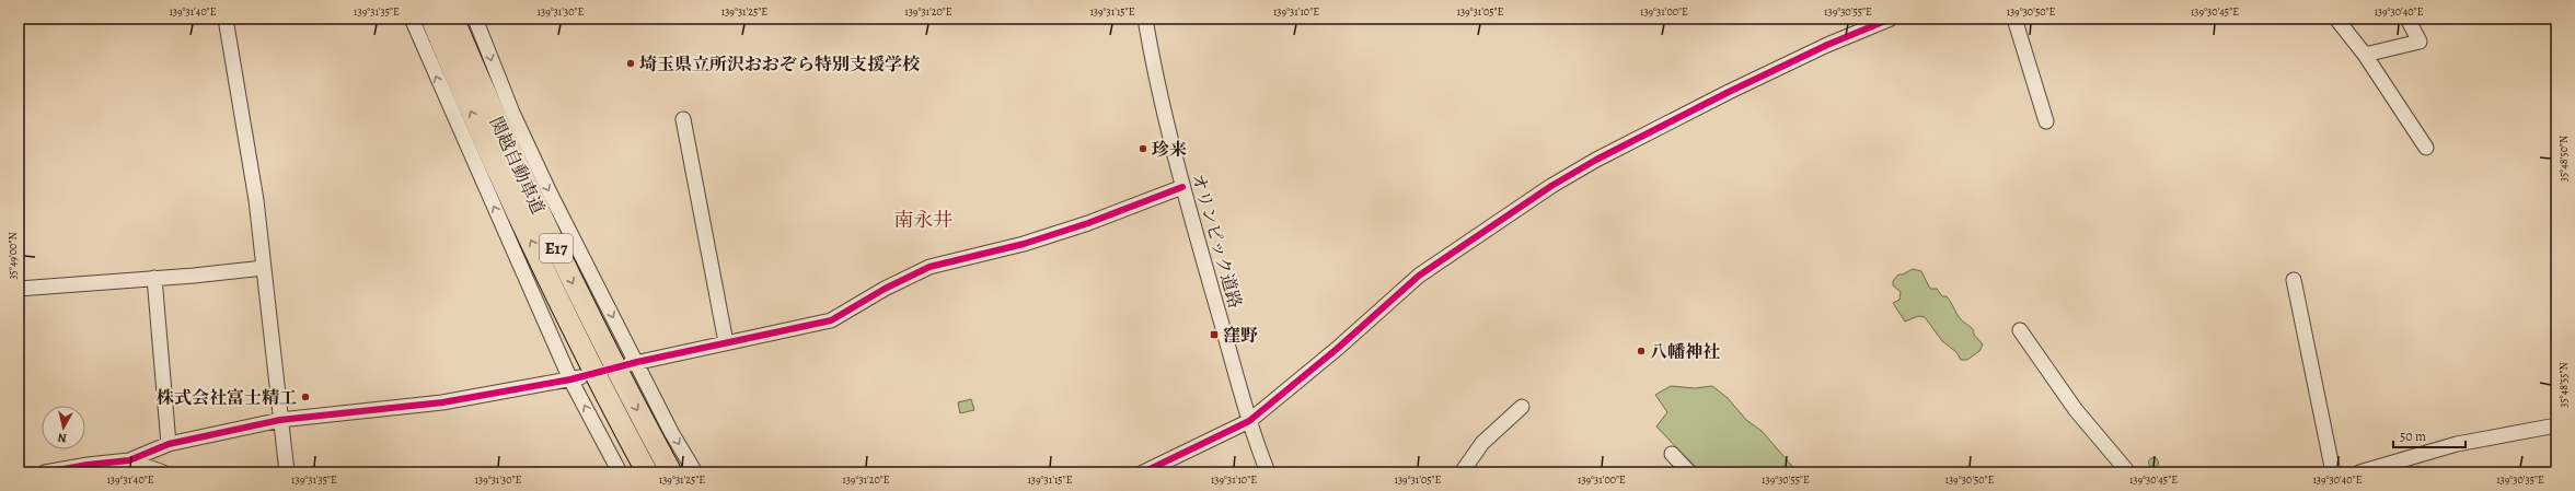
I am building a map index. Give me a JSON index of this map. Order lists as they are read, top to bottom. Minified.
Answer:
{"streets":{"highway":["関越自動車道","E17"],"street":["オリンピック道路"]},"districts":["南永井"],"places":{"other":["埼玉県立所沢おおぞら特別支援学校","珍来","八幡神社","株式会社富士精工"],"transit":["窪野"]},"scale_bar":"50 m","north":"bottom","coordinates":["139°31'40\"E","139°31'35\"E","139°31'30\"E","139°31'25\"E","139°31'20\"E","139°31'15\"E","139°31'10\"E","139°31'05\"E","139°31'00\"E","139°30'55\"E","139°30'50\"E","139°30'45\"E","139°30'40\"E","35°48'50\"N","35°49'00\"N","35°48'55\"N","139°30'35\"E"]}
